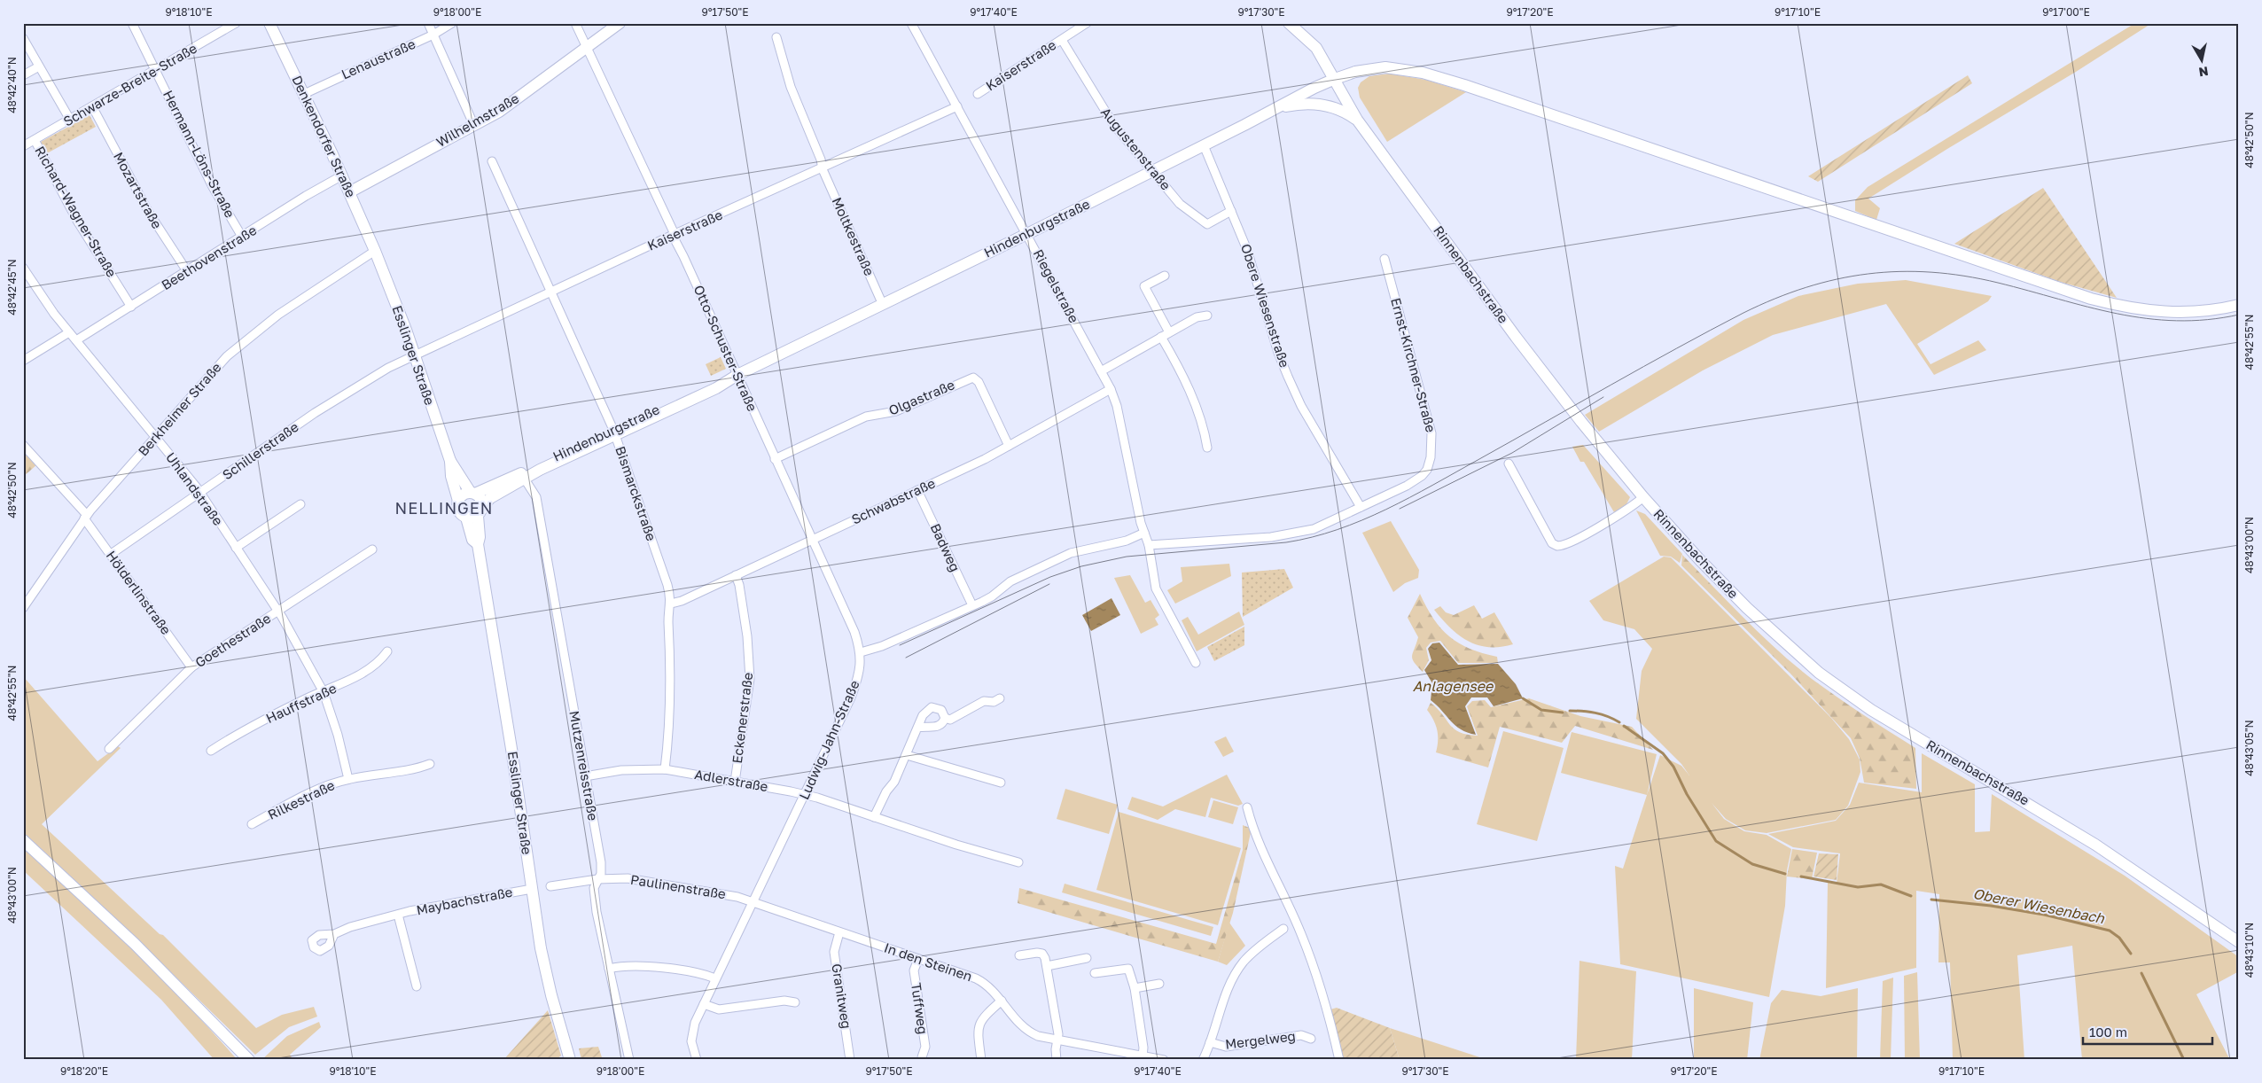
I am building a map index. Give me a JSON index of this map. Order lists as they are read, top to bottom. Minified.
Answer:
{"streets":{"main road":["Wilhelmstraße","Denkendorfer Straße","Hindenburgstraße","Rinnenbachstraße","Esslinger Straße"],"street":["Lenaustraße","Kaiserstraße","Schwarze-Breite-Straße","Augustenstraße","Hermann-Löns-Straße","Mozartstraße","Richard-Wagner-Straße","Moltkestraße","Beethovenstraße","Riegelstraße","Obere Wiesenstraße","Otto-Schuster-Straße","Ernst-Kirchner-Straße","Olgastraße","Berkheimer Straße","Schillerstraße","Uhlandstraße","Bismarckstraße","Schwabstraße","Badweg","Hölderlinstraße","Goethestraße","Hauffstraße","Eckenerstraße","Ludwig-Jahn-Straße","Mutzenreisstraße","Adlerstraße","Rilkestraße","Paulinenstraße","Maybachstraße","In den Steinen","Granitweg","Tuffweg","Mergelweg"]},"crossings":[["Lenaustraße","Denkendorfer Straße"],["Kaiserstraße","Augustenstraße"],["Kaiserstraße","Moltkestraße"],["Kaiserstraße","Riegelstraße"],["Kaiserstraße","Otto-Schuster-Straße"],["Kaiserstraße","Esslinger Straße"],["Kaiserstraße","Schillerstraße"],["Kaiserstraße","Bismarckstraße"],["Schwarze-Breite-Straße","Hermann-Löns-Straße"],["Schwarze-Breite-Straße","Mozartstraße"],["Schwarze-Breite-Straße","Richard-Wagner-Straße"],["Wilhelmstraße","Denkendorfer Straße"],["Wilhelmstraße","Otto-Schuster-Straße"],["Denkendorfer Straße","Beethovenstraße"],["Denkendorfer Straße","Esslinger Straße"],["Denkendorfer Straße","Berkheimer Straße"],["Augustenstraße","Hindenburgstraße"],["Augustenstraße","Obere Wiesenstraße"],["Hermann-Löns-Straße","Beethovenstraße"],["Mozartstraße","Beethovenstraße"],["Richard-Wagner-Straße","Beethovenstraße"],["Hindenburgstraße","Moltkestraße"],["Hindenburgstraße","Rinnenbachstraße"],["Hindenburgstraße","Riegelstraße"],["Hindenburgstraße","Obere Wiesenstraße"],["Hindenburgstraße","Otto-Schuster-Straße"],["Hindenburgstraße","Esslinger Straße"],["Hindenburgstraße","Bismarckstraße"],["Hindenburgstraße","Mutzenreisstraße"],["Beethovenstraße","Uhlandstraße"],["Riegelstraße","Ernst-Kirchner-Straße"],["Riegelstraße","Schwabstraße"],["Obere Wiesenstraße","Ernst-Kirchner-Straße"],["Otto-Schuster-Straße","Olgastraße"],["Otto-Schuster-Straße","Schwabstraße"],["Otto-Schuster-Straße","Ludwig-Jahn-Straße"],["Esslinger Straße","Berkheimer Straße"],["Esslinger Straße","Schillerstraße"],["Esslinger Straße","Maybachstraße"],["Olgastraße","Schwabstraße"],["Berkheimer Straße","Uhlandstraße"],["Berkheimer Straße","Hölderlinstraße"],["Schillerstraße","Uhlandstraße"],["Schillerstraße","Hölderlinstraße"],["Uhlandstraße","Goethestraße"],["Uhlandstraße","Hauffstraße"],["Uhlandstraße","Rilkestraße"],["Bismarckstraße","Schwabstraße"],["Bismarckstraße","Adlerstraße"],["Schwabstraße","Badweg"],["Schwabstraße","Eckenerstraße"],["Hölderlinstraße","Goethestraße"],["Eckenerstraße","Adlerstraße"],["Ludwig-Jahn-Straße","Adlerstraße"],["Ludwig-Jahn-Straße","Paulinenstraße"],["Ludwig-Jahn-Straße","In den Steinen"],["Mutzenreisstraße","Adlerstraße"],["Mutzenreisstraße","Paulinenstraße"],["Paulinenstraße","In den Steinen"],["In den Steinen","Granitweg"],["In den Steinen","Tuffweg"]],"districts":["NELLINGEN"],"water":["Anlagensee","Oberer Wiesenbach"],"scale_bar":"100 m","north":"bottom","coordinates":["9°18'10\"E","9°18'00\"E","9°17'50\"E","9°17'40\"E","9°17'30\"E","9°17'20\"E","9°17'10\"E","9°17'00\"E","48°42'40\"N","48°42'50\"N","48°42'45\"N","48°42'55\"N","48°43'00\"N","48°43'05\"N","48°43'10\"N","9°18'20\"E"]}
